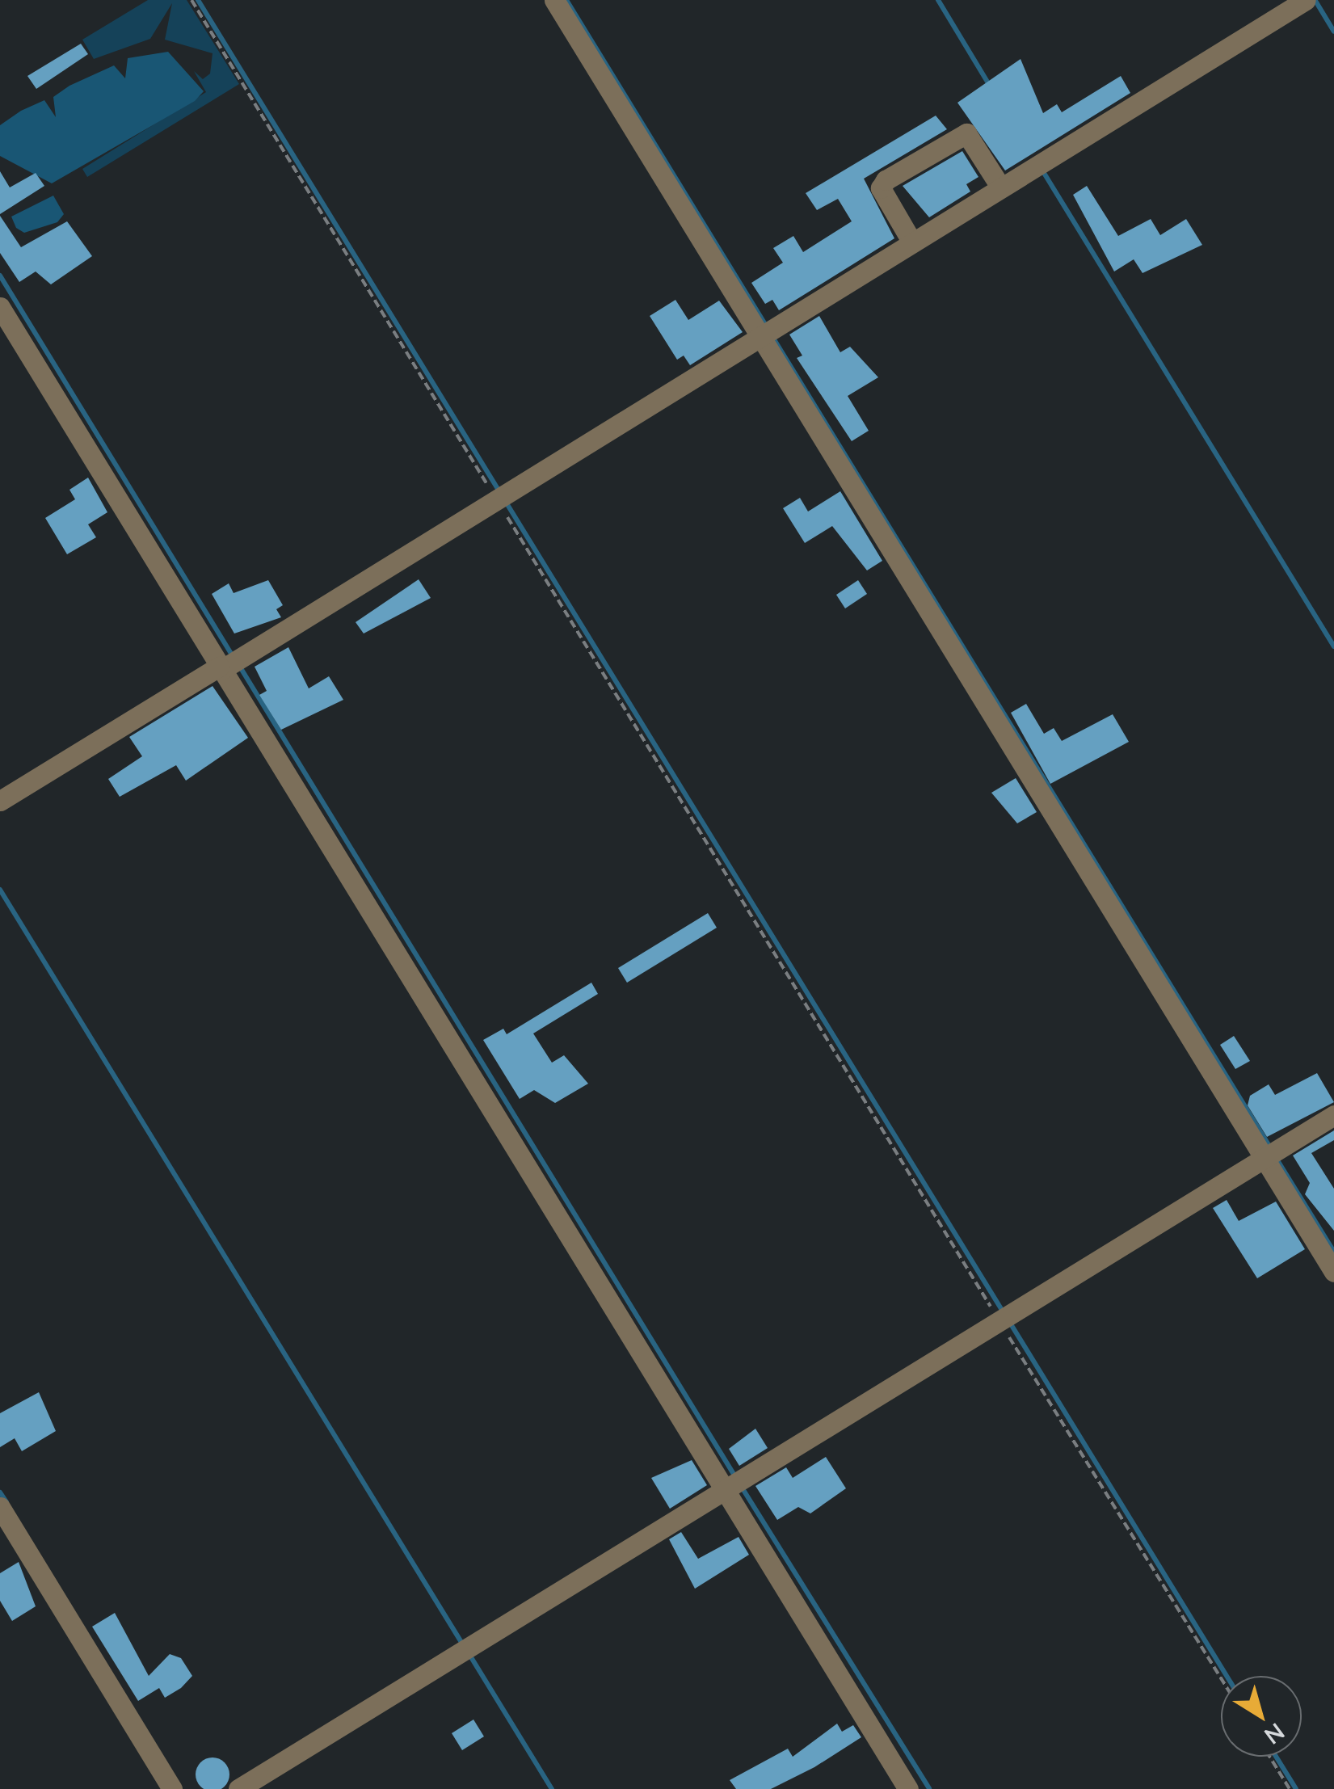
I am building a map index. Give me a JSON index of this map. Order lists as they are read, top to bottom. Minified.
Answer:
{"north":"bottom right"}
